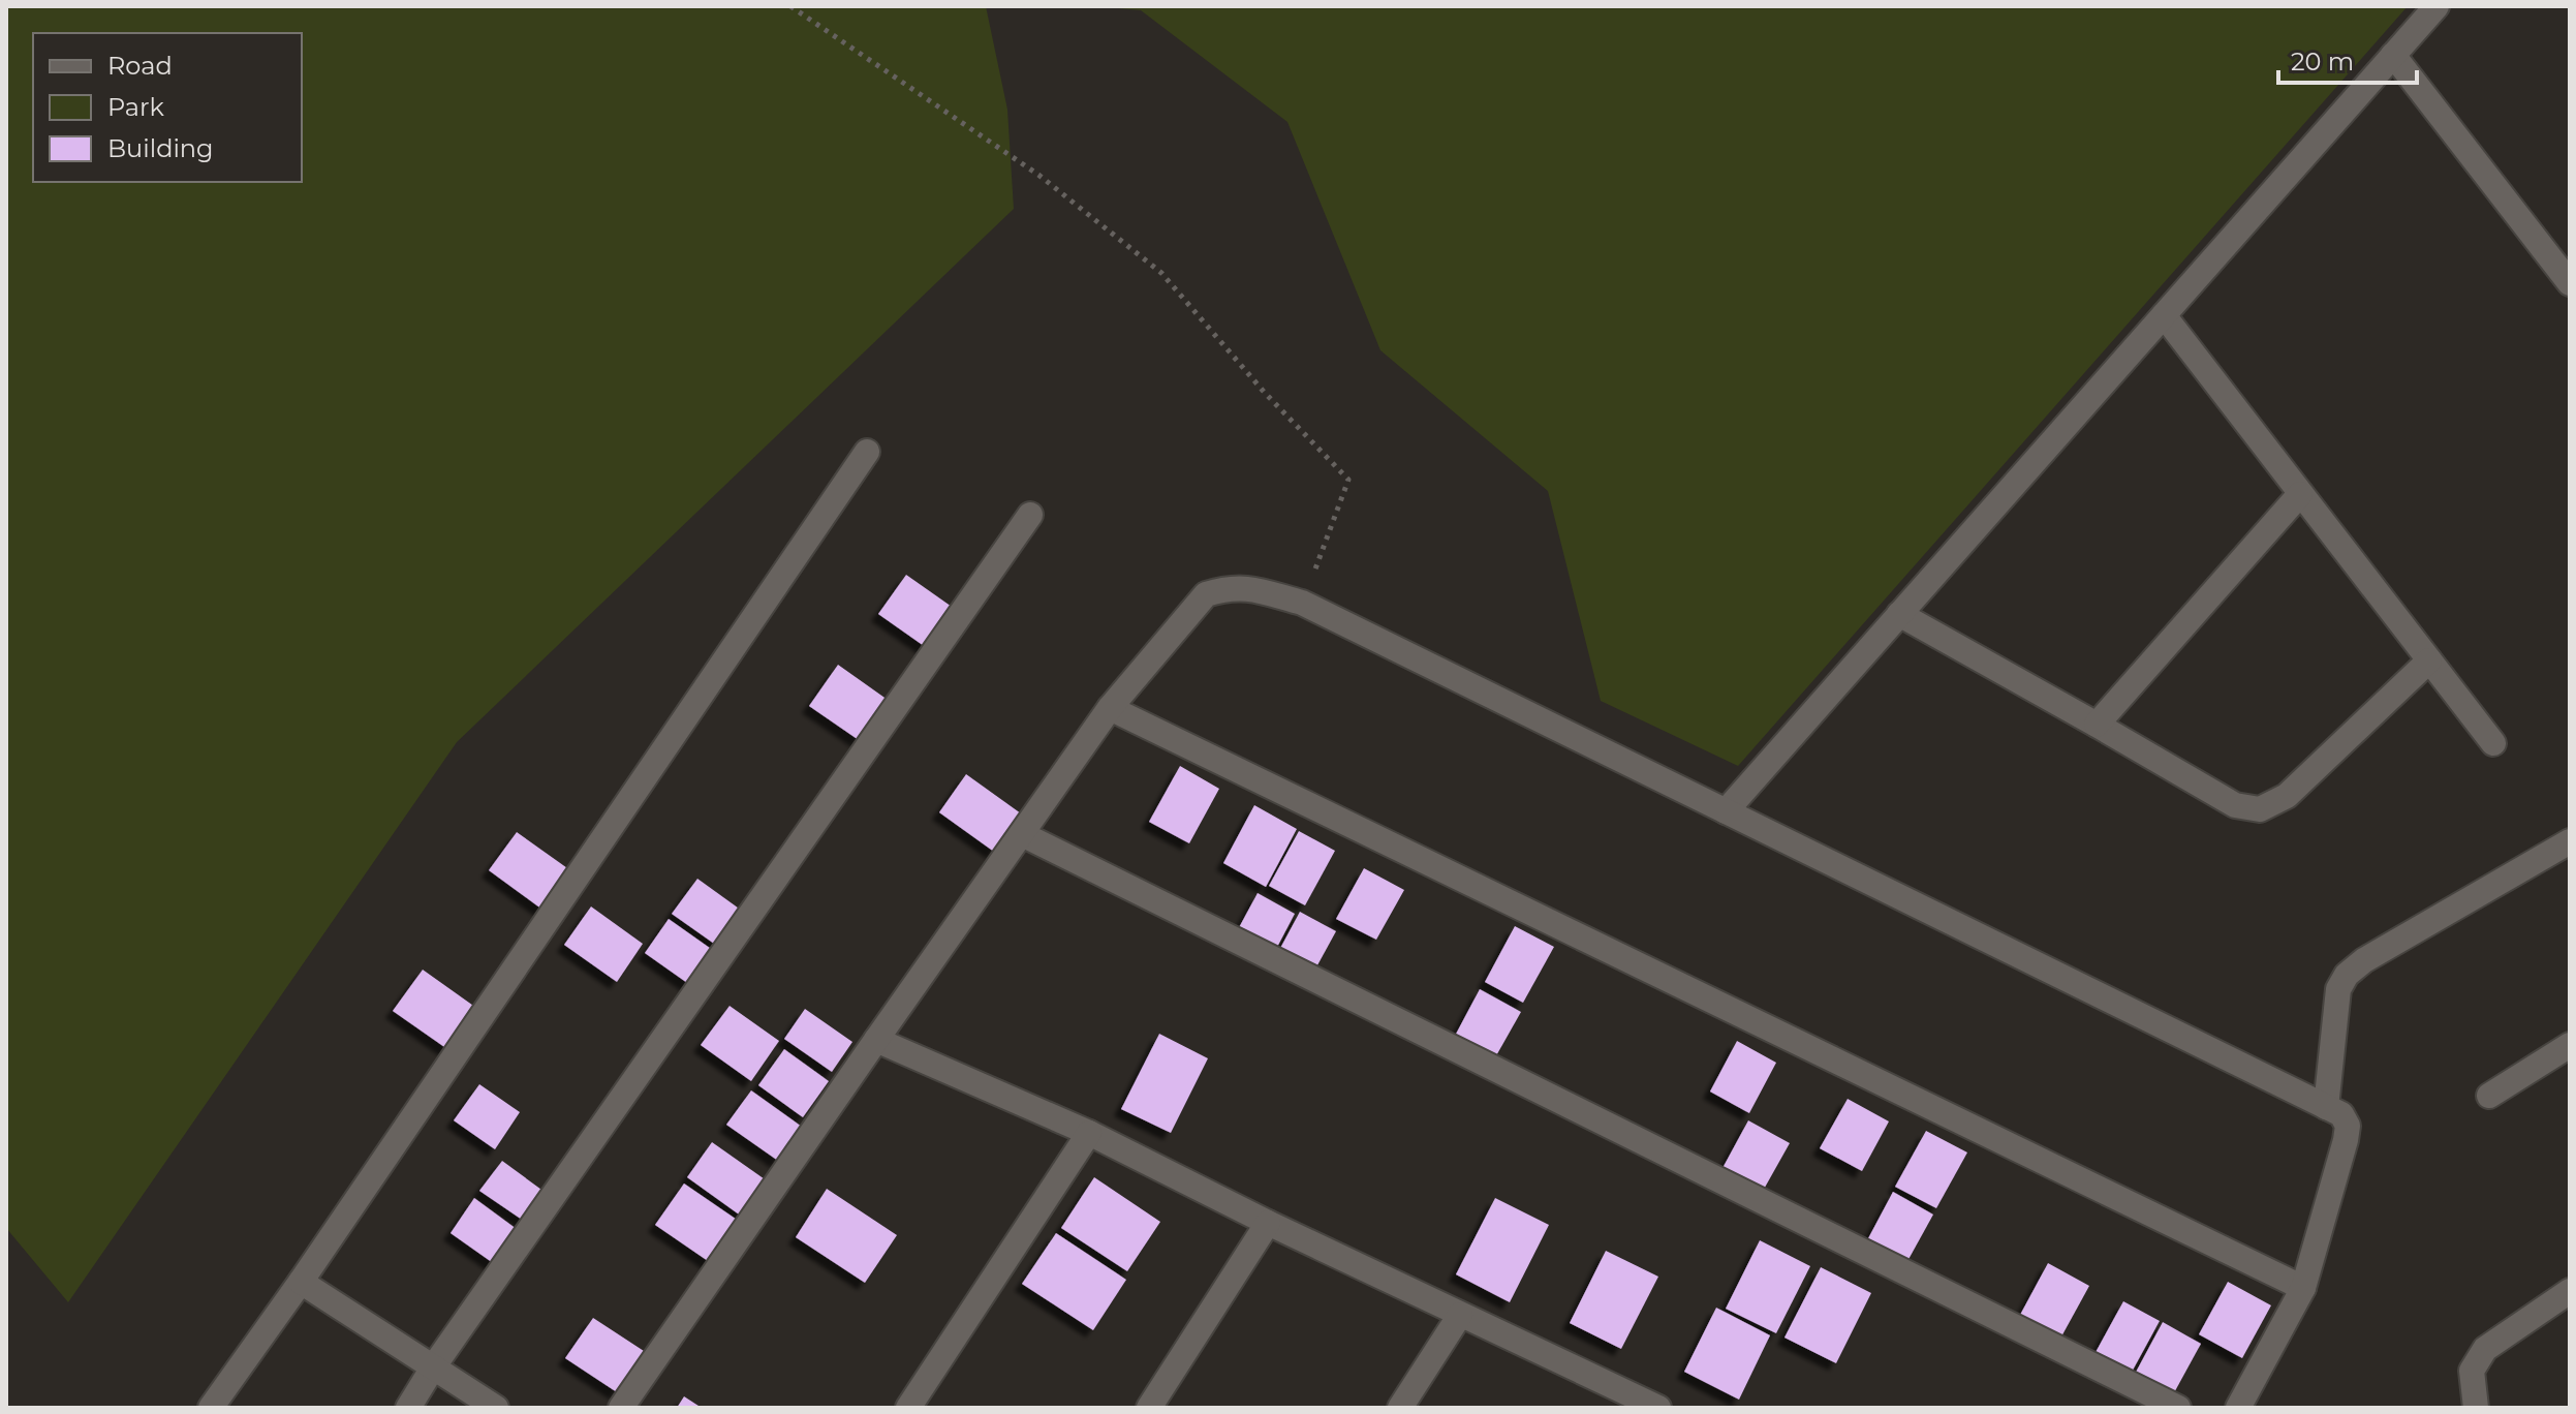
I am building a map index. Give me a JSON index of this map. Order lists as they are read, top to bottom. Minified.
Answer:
{"legend":["Road","Park","Building"],"scale_bar":"20 m"}
